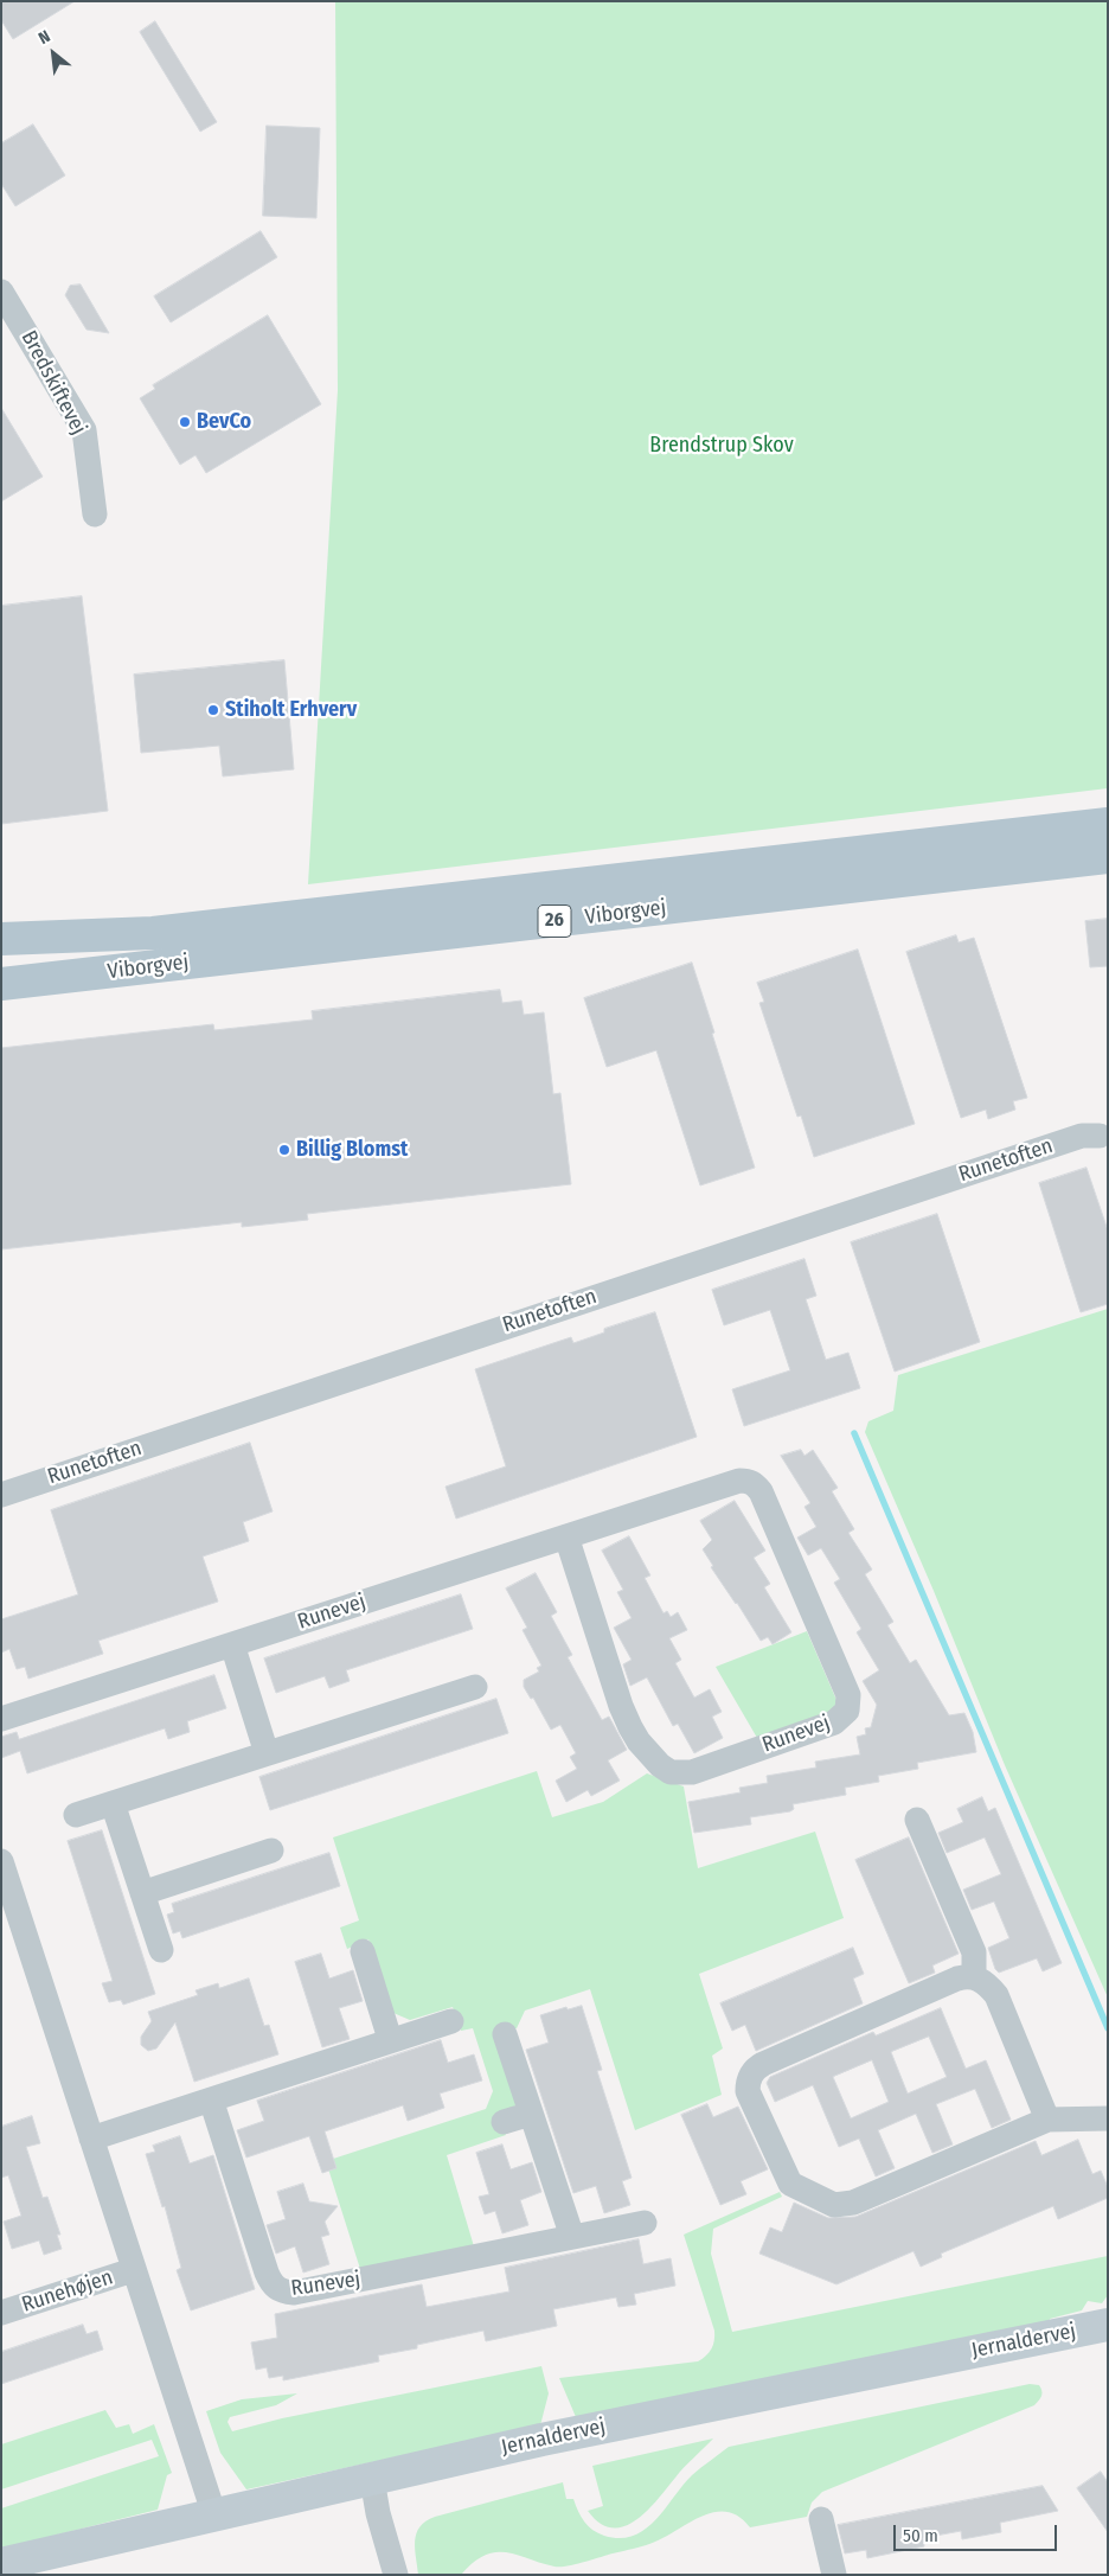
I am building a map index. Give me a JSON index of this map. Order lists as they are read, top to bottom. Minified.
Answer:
{"streets":{"main road":["Viborgvej","26"],"street":["Bredskiftevej","Runetoften","Runevej","Runehøjen","Jernaldervej"]},"parks":["Brendstrup Skov"],"places":["BevCo","Stiholt Erhverv","Billig Blomst"],"scale_bar":"50 m","north":"top left"}
